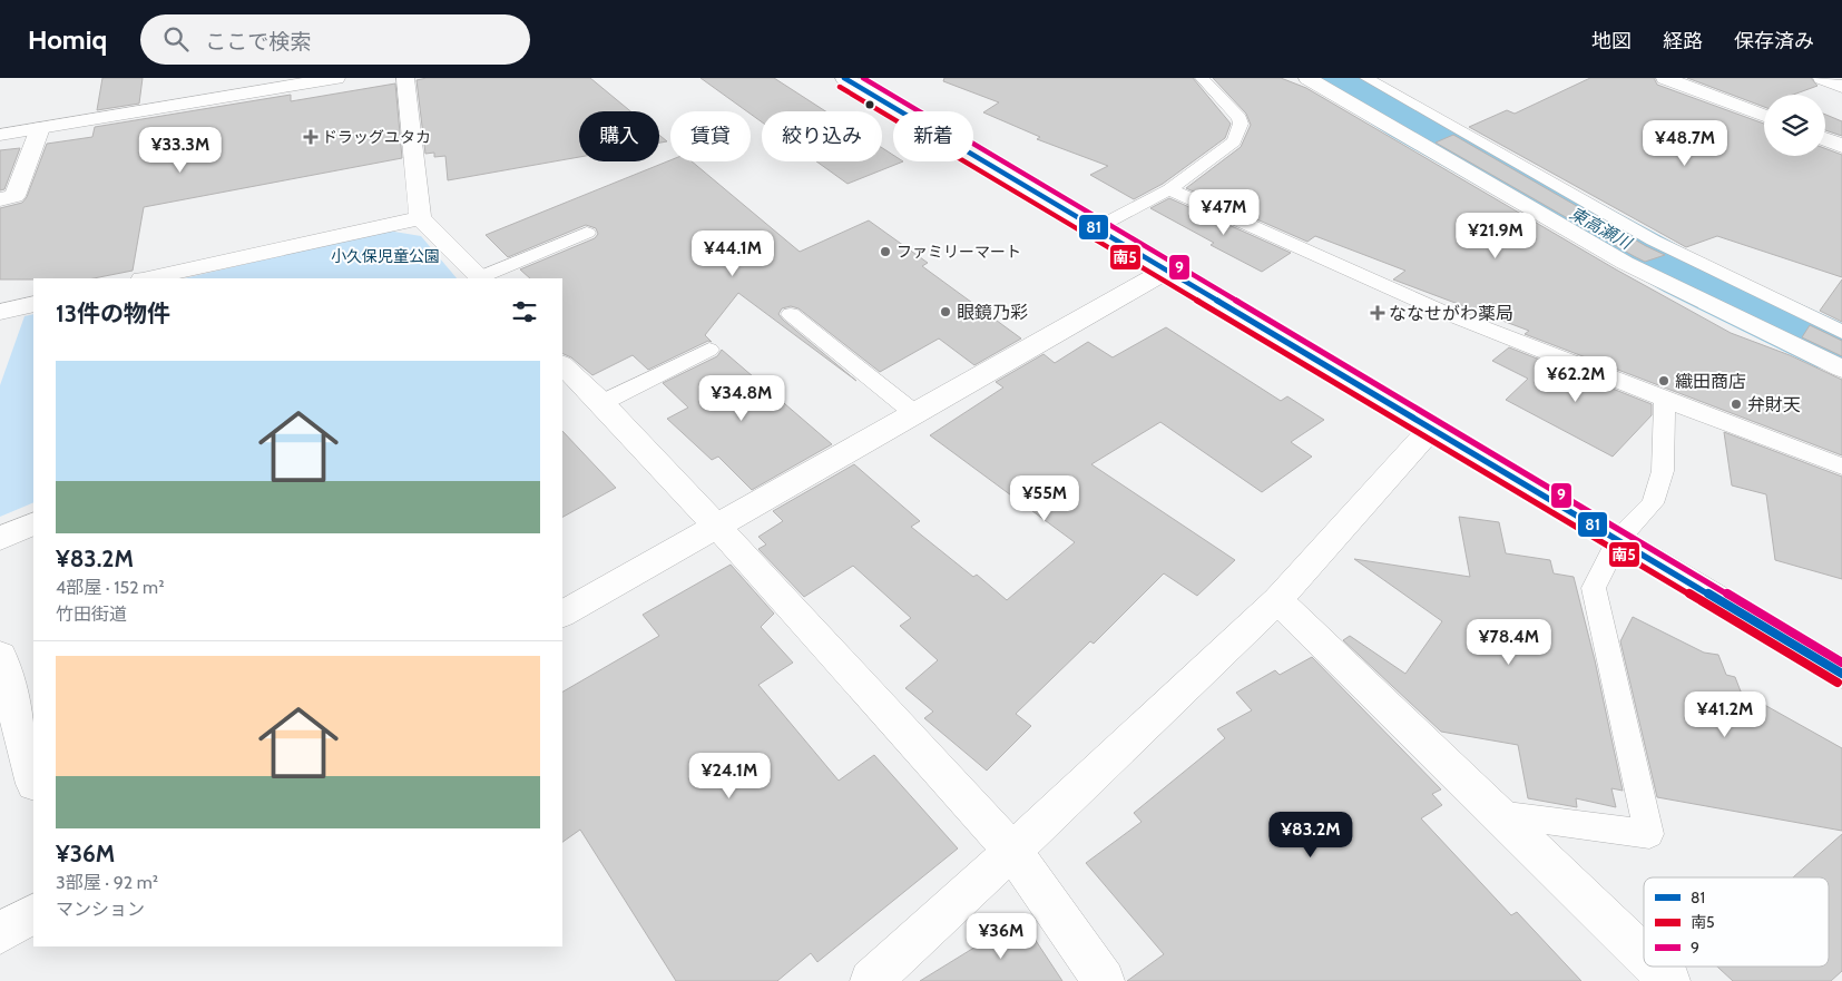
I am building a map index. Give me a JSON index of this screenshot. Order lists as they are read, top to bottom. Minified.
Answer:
{"water":["東高瀬川"],"parks":["小久保児童公園"],"places":{"health":["ドラッグユタカ","ななせがわ薬局"],"other":["ファミリーマート","眼鏡乃彩","織田商店","弁財天"]},"lines":["transit line 81","transit line 9","transit line 南5"],"legend":["81","南5","9"],"page":{"header":"Homiq","search":"ここで検索","nav":["地図","経路","保存済み"],"chip":["購入","賃貸","絞り込み","新着"],"price":["¥48.7M","¥33.3M","¥47M","¥21.9M","¥44.1M","¥62.2M","¥34.8M","¥55M","¥78.4M","¥41.2M","¥24.1M","¥83.2M","¥36M"],"heading":"13件の物件","list":[{"name":"¥83.2M","note":"4部屋 · 152 m² · 竹田街道"},{"name":"¥36M","note":"3部屋 · 92 m² · マンション"}]}}
